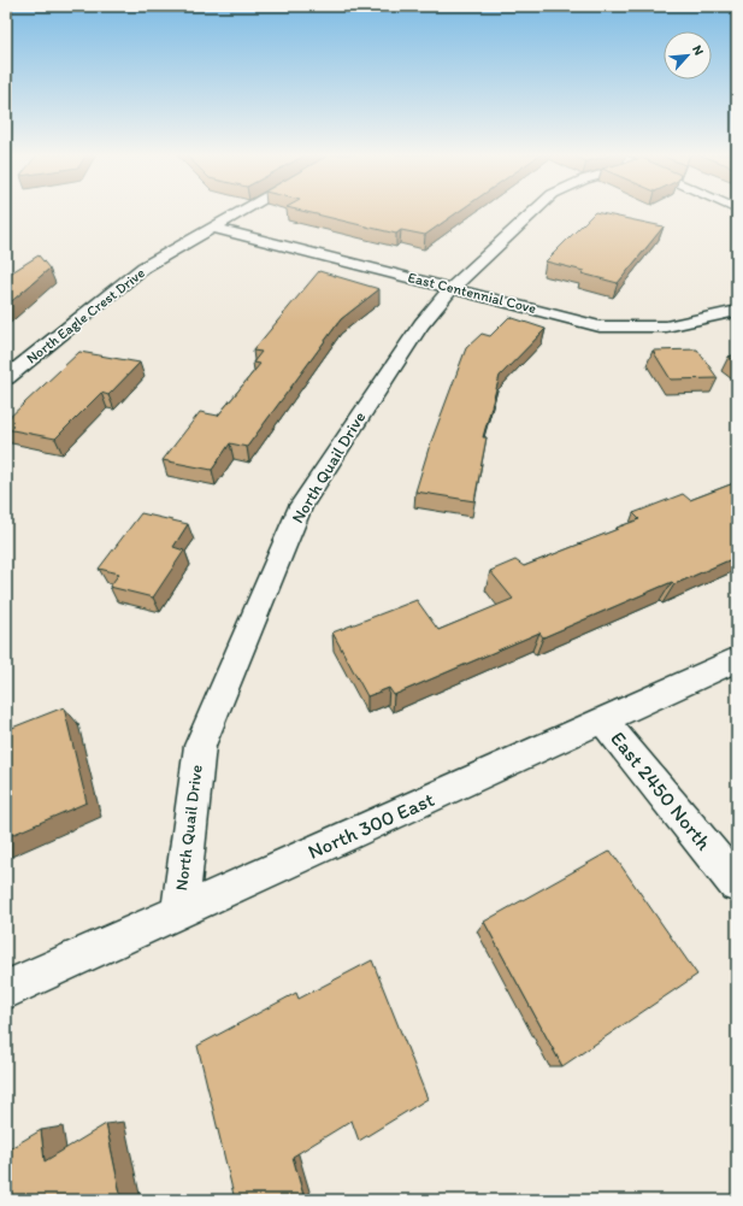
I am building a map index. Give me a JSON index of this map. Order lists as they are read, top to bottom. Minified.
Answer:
{"streets":{"street":["East Centennial Cove","North Eagle Crest Drive","North Quail Drive","East 2450 North","North 300 East"]},"crossings":[["East Centennial Cove","North Eagle Crest Drive"],["East Centennial Cove","North Quail Drive"],["North Quail Drive","North 300 East"],["East 2450 North","North 300 East"]],"north":"top right"}
